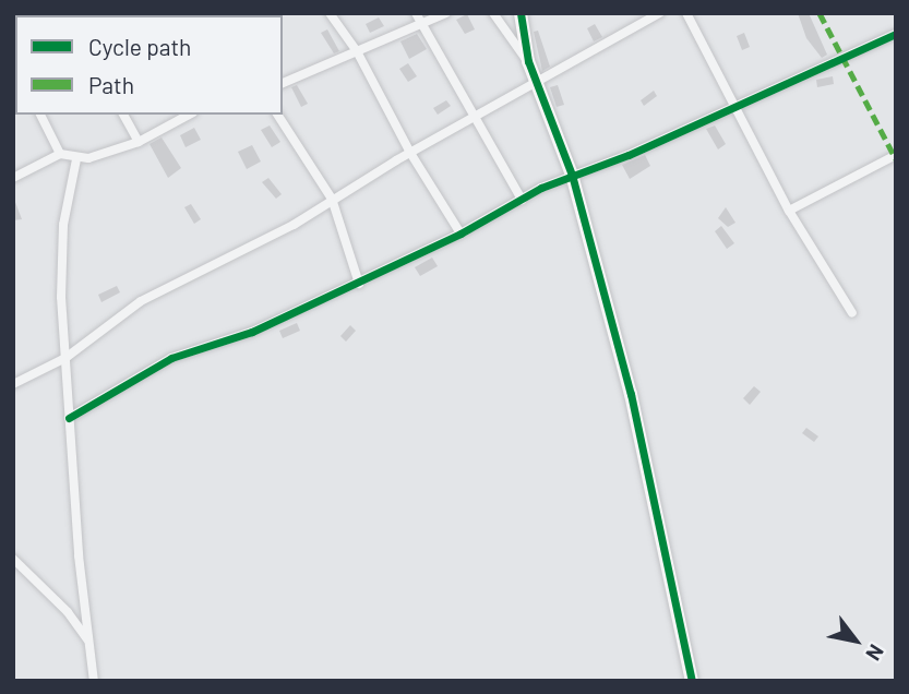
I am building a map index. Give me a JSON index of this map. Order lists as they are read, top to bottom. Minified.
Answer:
{"legend":["Cycle path","Path"],"north":"bottom right"}
